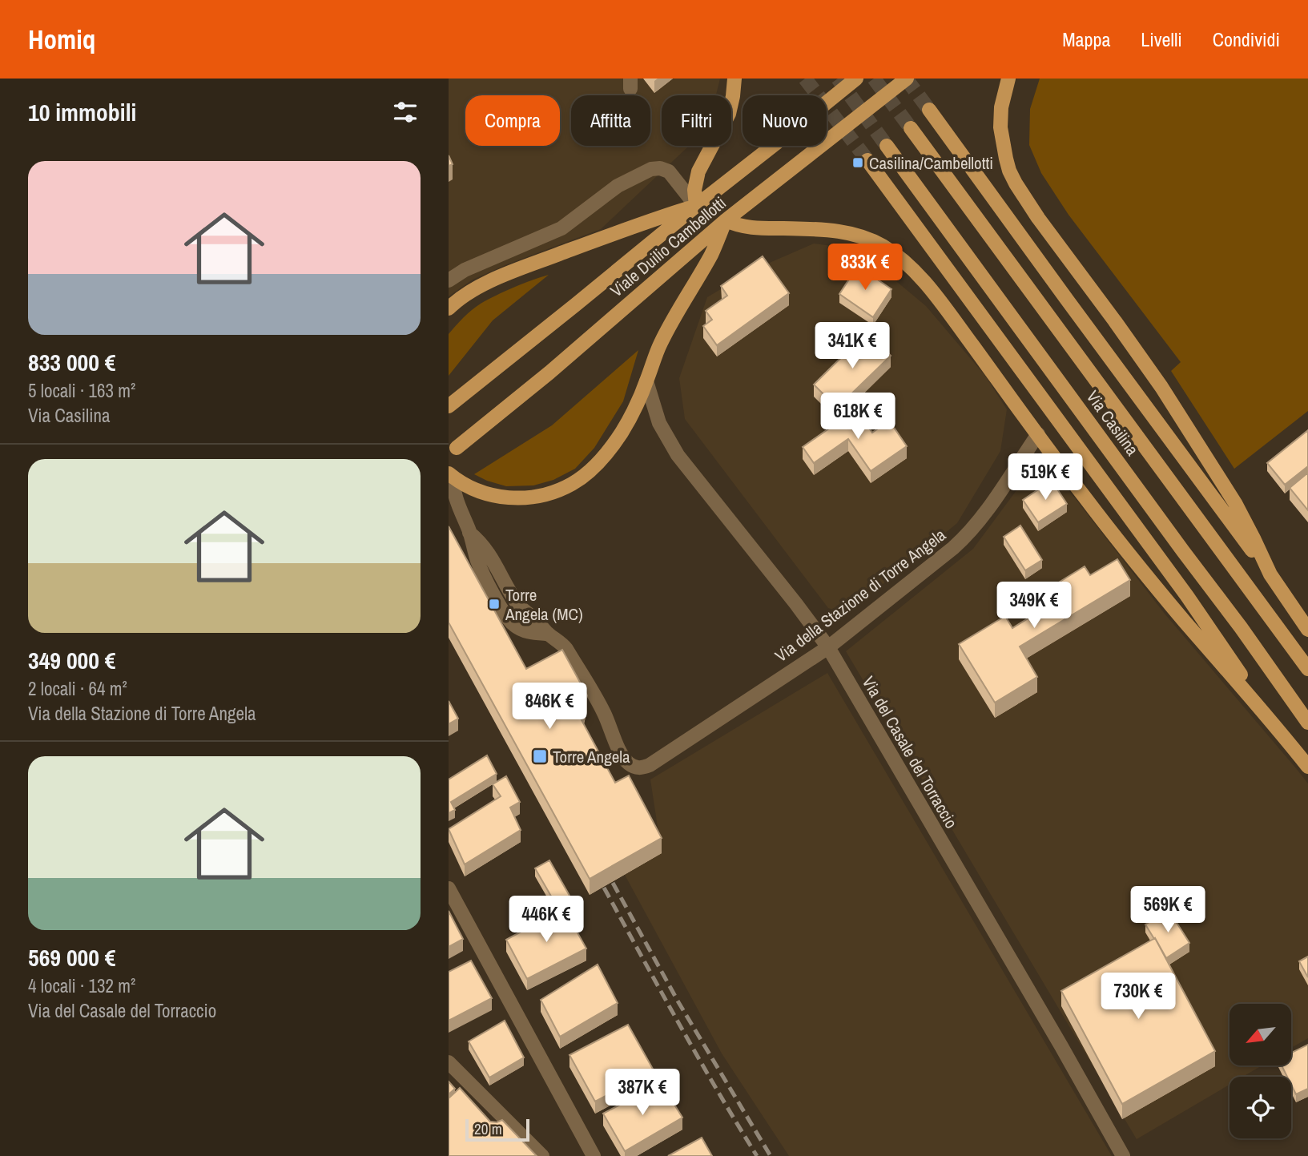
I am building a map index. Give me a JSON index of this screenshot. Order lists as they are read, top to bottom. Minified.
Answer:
{"streets":{"main road":["Viale Duilio Cambellotti","Via Casilina"],"street":["Via della Stazione di Torre Angela","Via del Casale del Torraccio"]},"crossings":[["Via della Stazione di Torre Angela","Via del Casale del Torraccio"]],"places":{"transit":["Casilina/Cambellotti","Torre Angela (MC)","Torre Angela"]},"scale_bar":"20 m","north":"bottom left","page":{"header":"Homiq","nav":["Mappa","Livelli","Condividi"],"heading":"10 immobili","chip":["Compra","Affitta","Filtri","Nuovo"],"list":[{"name":"833 000 €","note":"5 locali · 163 m² · Via Casilina"},{"name":"349 000 €","note":"2 locali · 64 m² · Via della Stazione di Torre Angela"},{"name":"569 000 €","note":"4 locali · 132 m² · Via del Casale del Torraccio"}],"price":["833K €","341K €","618K €","519K €","349K €","846K €","569K €","446K €","730K €","387K €"],"scale":"20 m"}}
